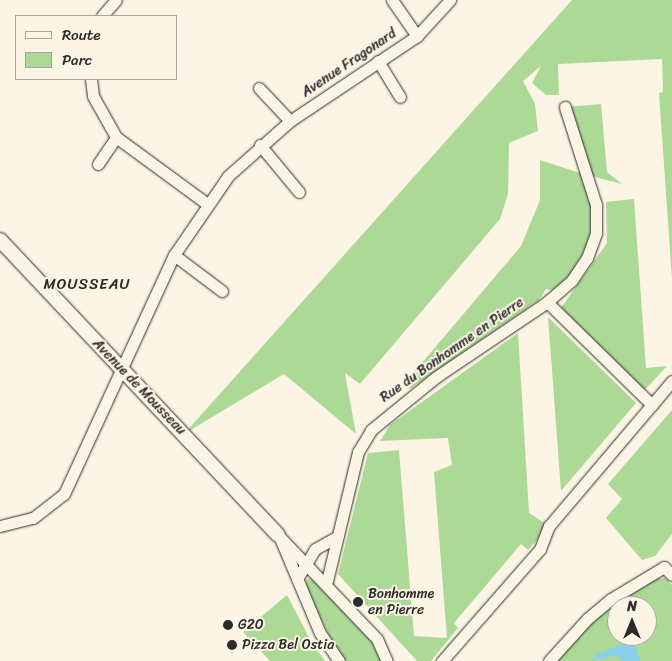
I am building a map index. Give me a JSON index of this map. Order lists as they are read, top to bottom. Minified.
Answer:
{"streets":{"street":["Avenue Fragonard","Rue du Bonhomme en Pierre","Avenue de Mousseau"]},"crossings":[["Avenue Fragonard","Avenue de Mousseau"],["Rue du Bonhomme en Pierre","Avenue de Mousseau"]],"districts":["MOUSSEAU"],"places":["Bonhomme en Pierre","G20","Pizza Bel Ostia"],"legend":["Route","Parc"],"north":"top"}
